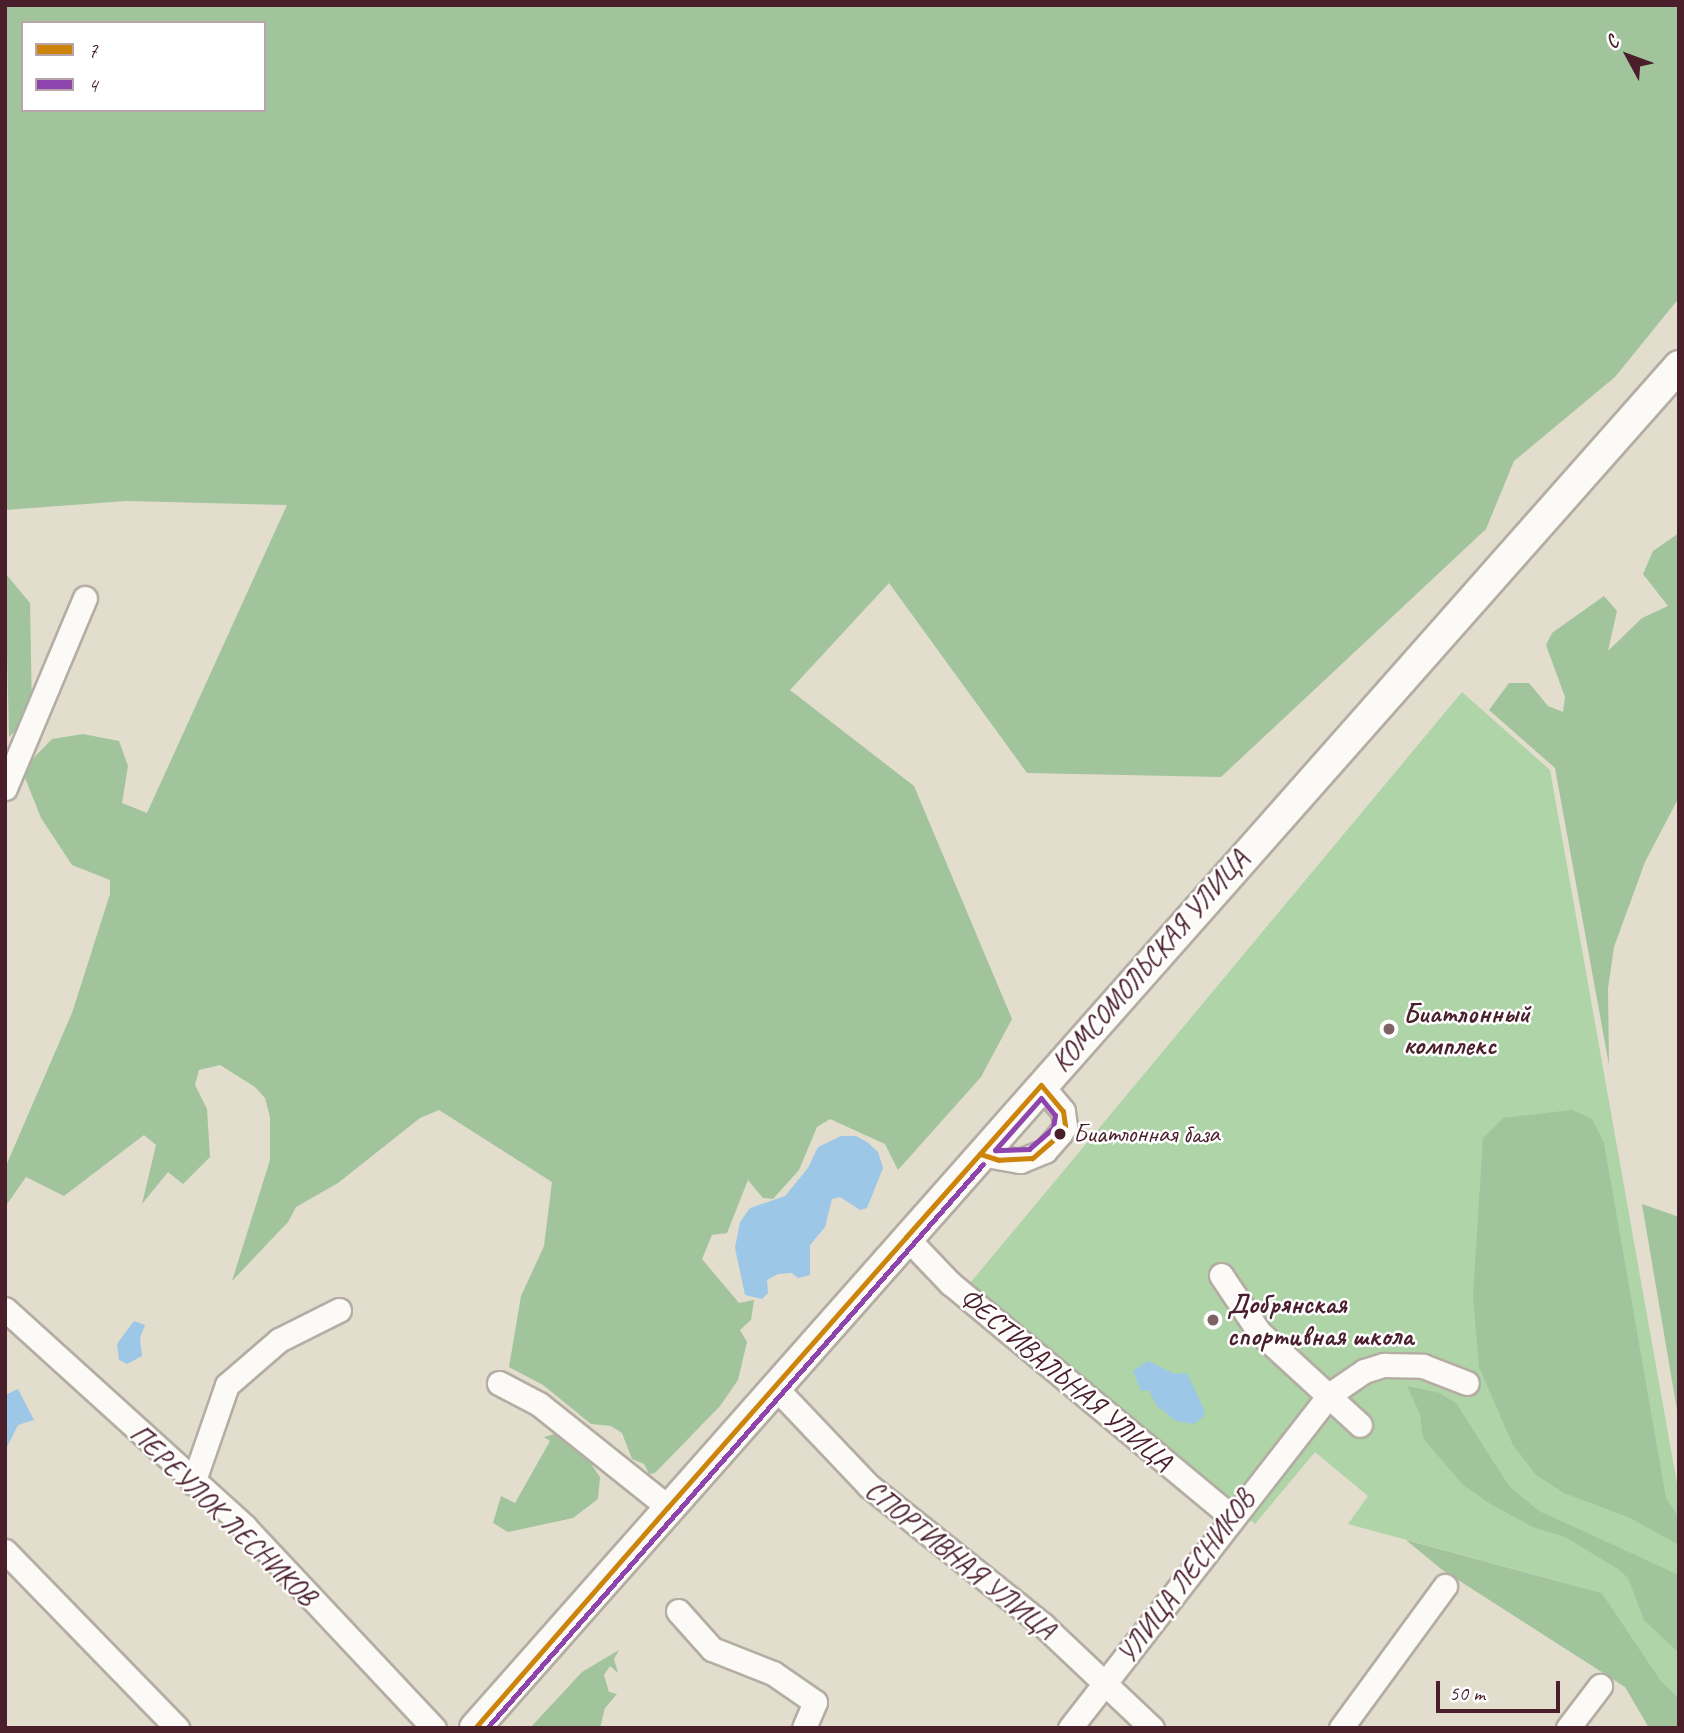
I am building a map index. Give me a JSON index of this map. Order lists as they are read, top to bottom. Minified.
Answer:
{"streets":{"main road":["КОМСОМОЛЬСКАЯ УЛИЦА"],"street":["ФЕСТИВАЛЬНАЯ УЛИЦА","ПЕРЕУЛОК ЛЕСНИКОВ","СПОРТИВНАЯ УЛИЦА","УЛИЦА ЛЕСНИКОВ"]},"crossings":[["КОМСОМОЛЬСКАЯ УЛИЦА","ФЕСТИВАЛЬНАЯ УЛИЦА"],["КОМСОМОЛЬСКАЯ УЛИЦА","СПОРТИВНАЯ УЛИЦА"],["ФЕСТИВАЛЬНАЯ УЛИЦА","УЛИЦА ЛЕСНИКОВ"],["СПОРТИВНАЯ УЛИЦА","УЛИЦА ЛЕСНИКОВ"]],"places":["Биатлонный комплекс","Биатлонная база","Добрянская спортивная школа"],"lines":["transit line 7","transit line 4"],"legend":["7","4"],"scale_bar":"50 m","north":"top left"}
